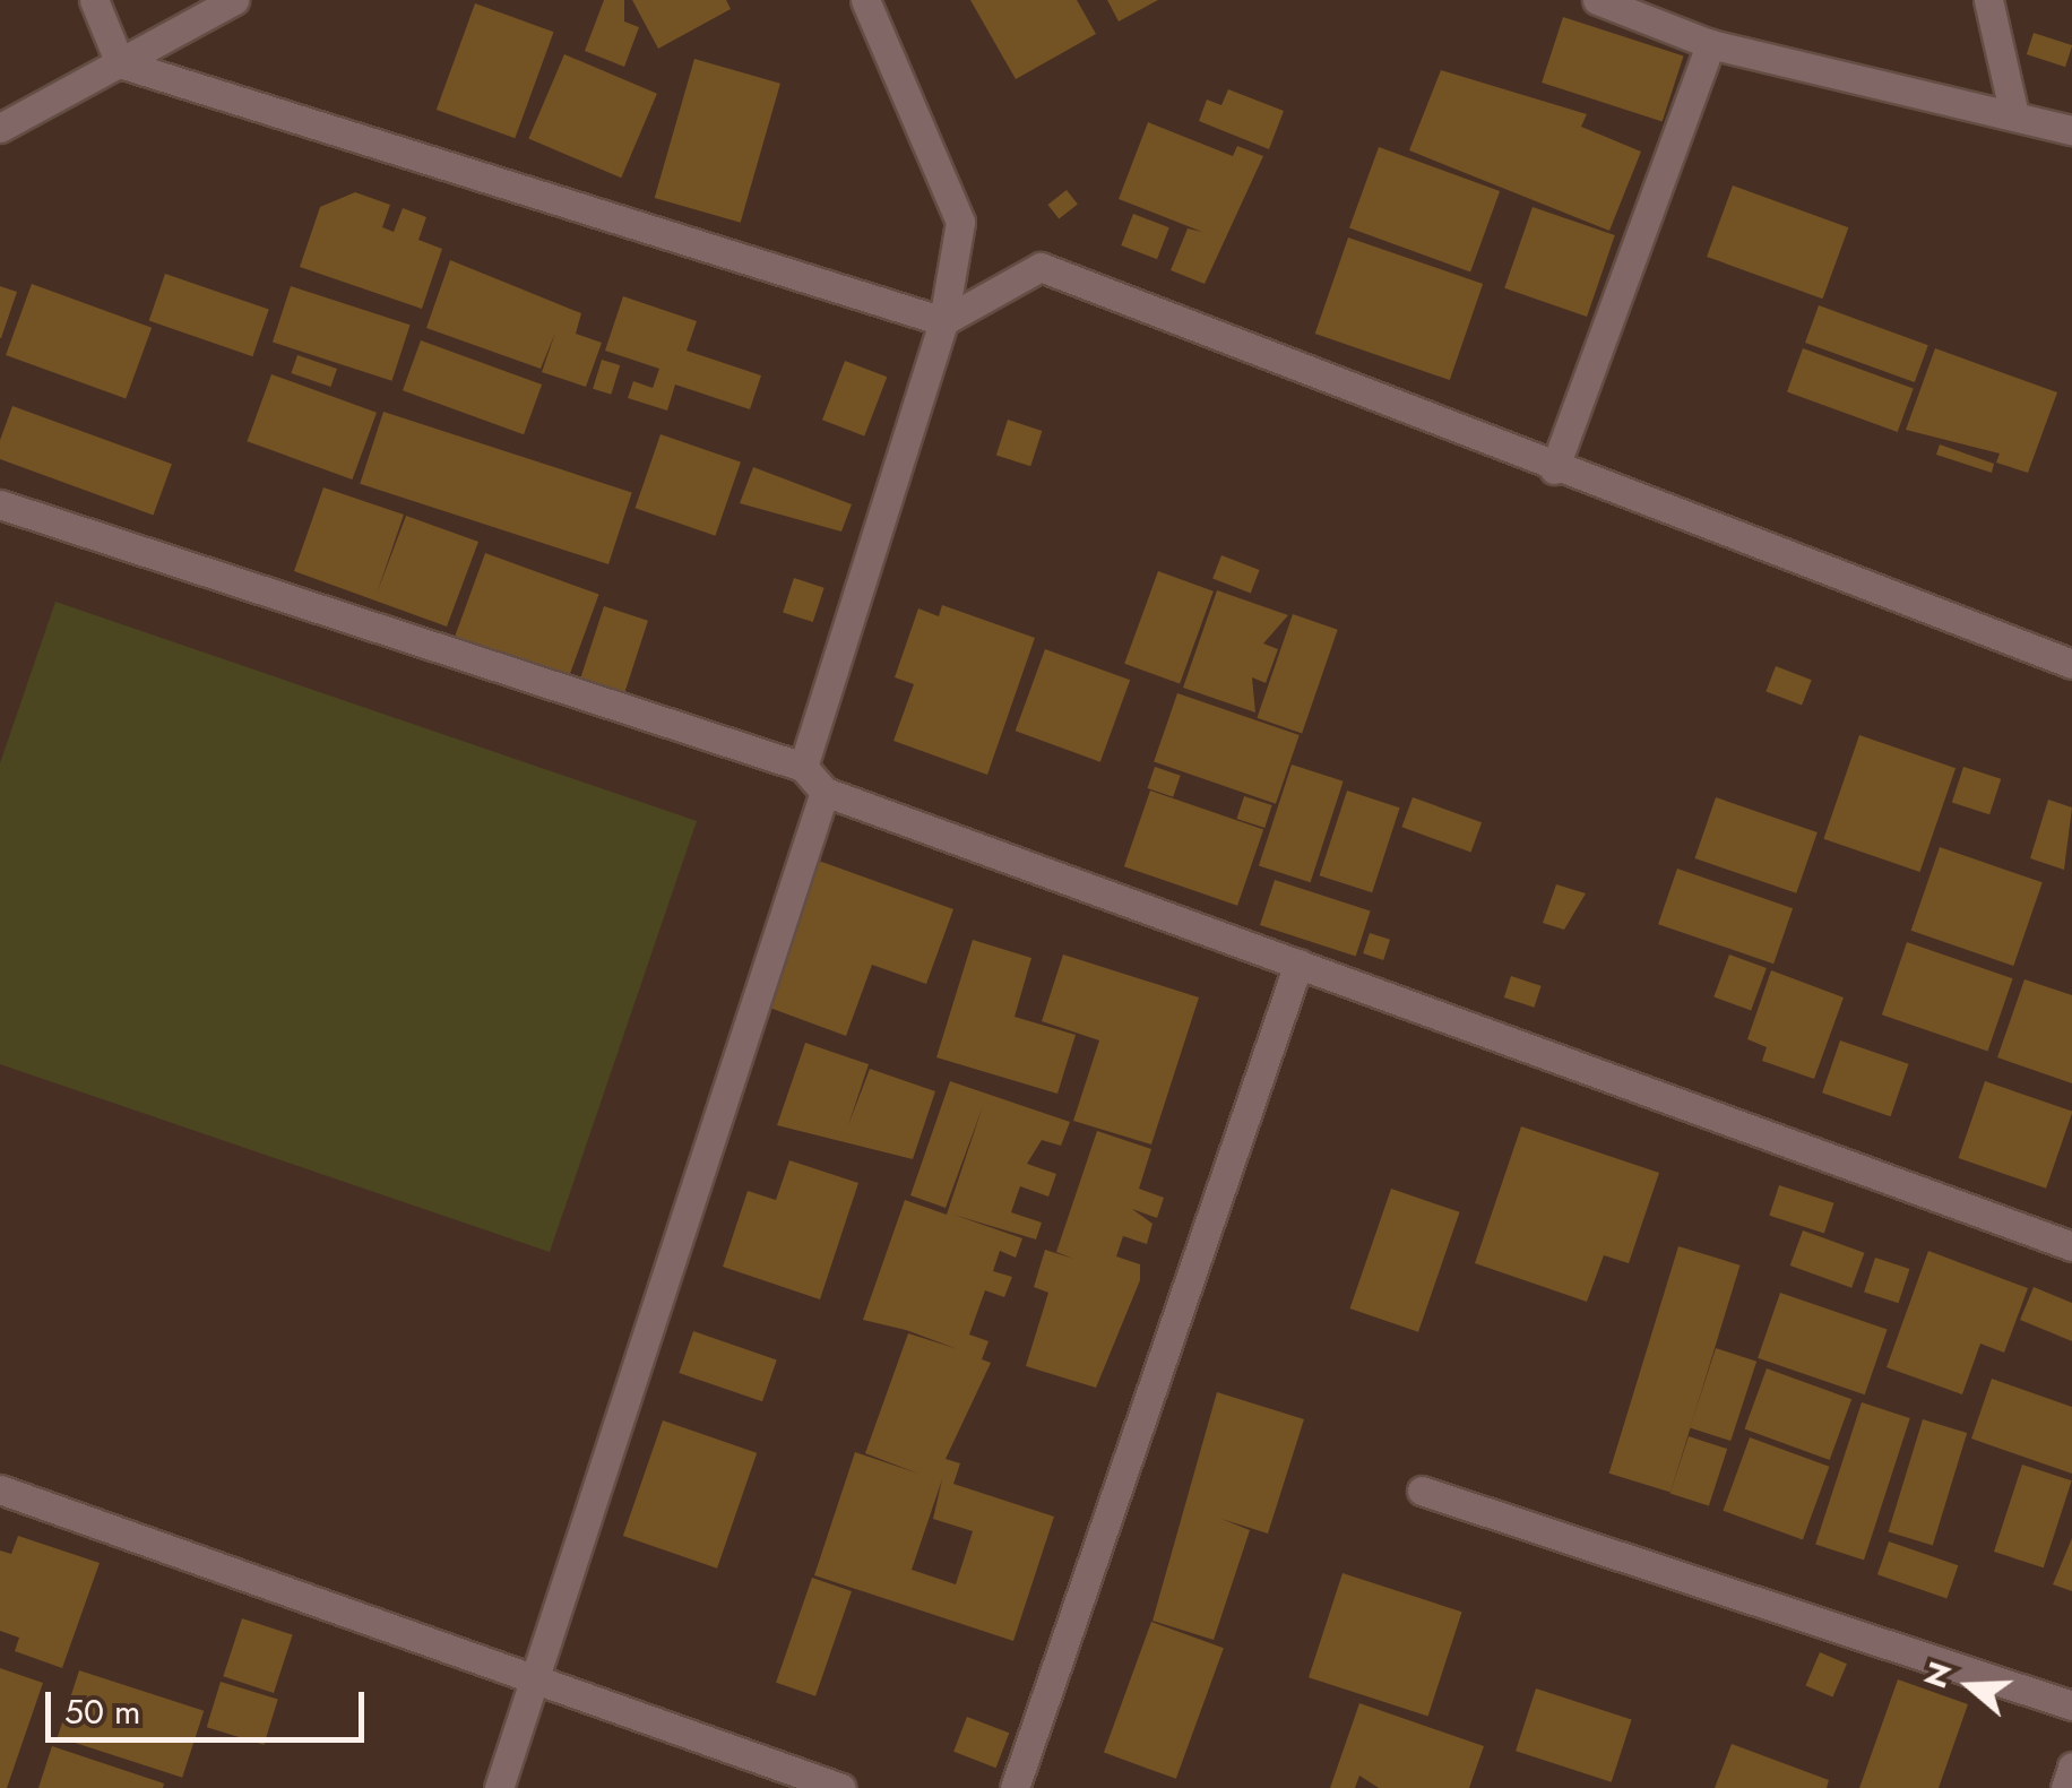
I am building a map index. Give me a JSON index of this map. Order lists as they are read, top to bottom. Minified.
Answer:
{"scale_bar":"50 m","north":"left"}
